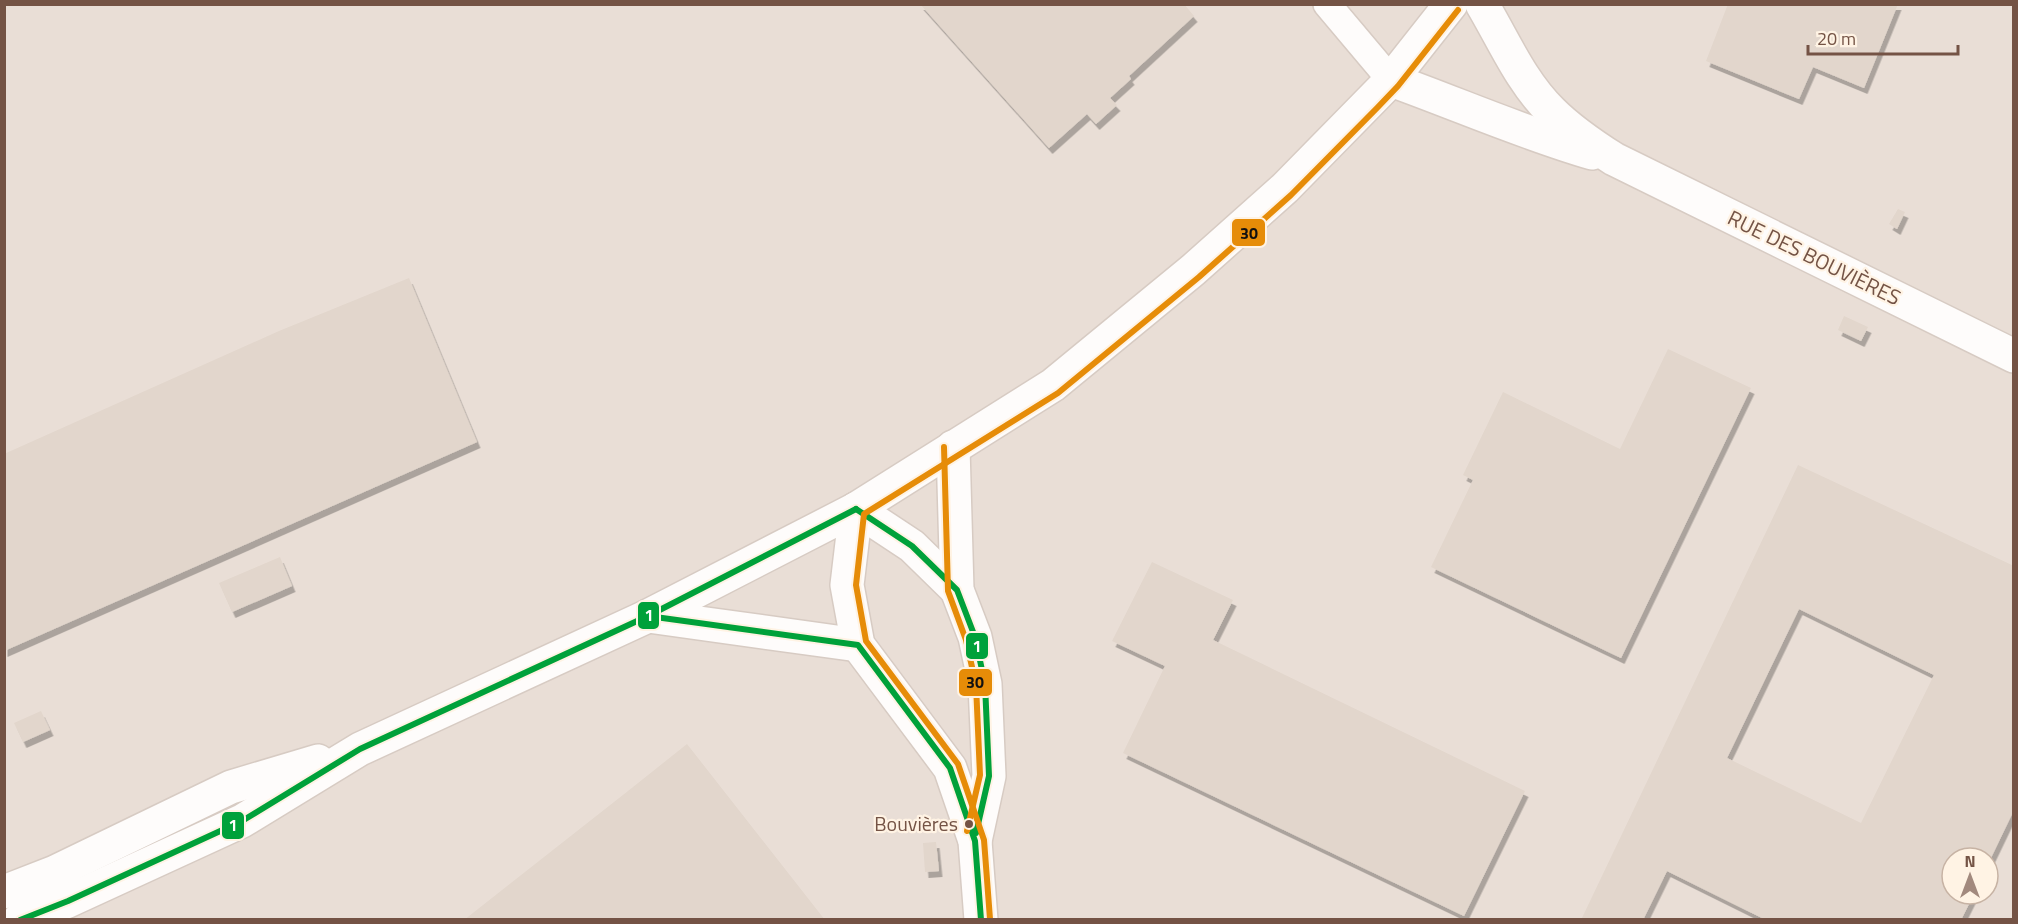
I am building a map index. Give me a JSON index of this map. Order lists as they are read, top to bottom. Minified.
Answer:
{"streets":{"street":["RUE DES BOUVIÈRES"]},"places":["Bouvières"],"lines":["transit line 30","transit line 1"],"scale_bar":"20 m","north":"top"}
